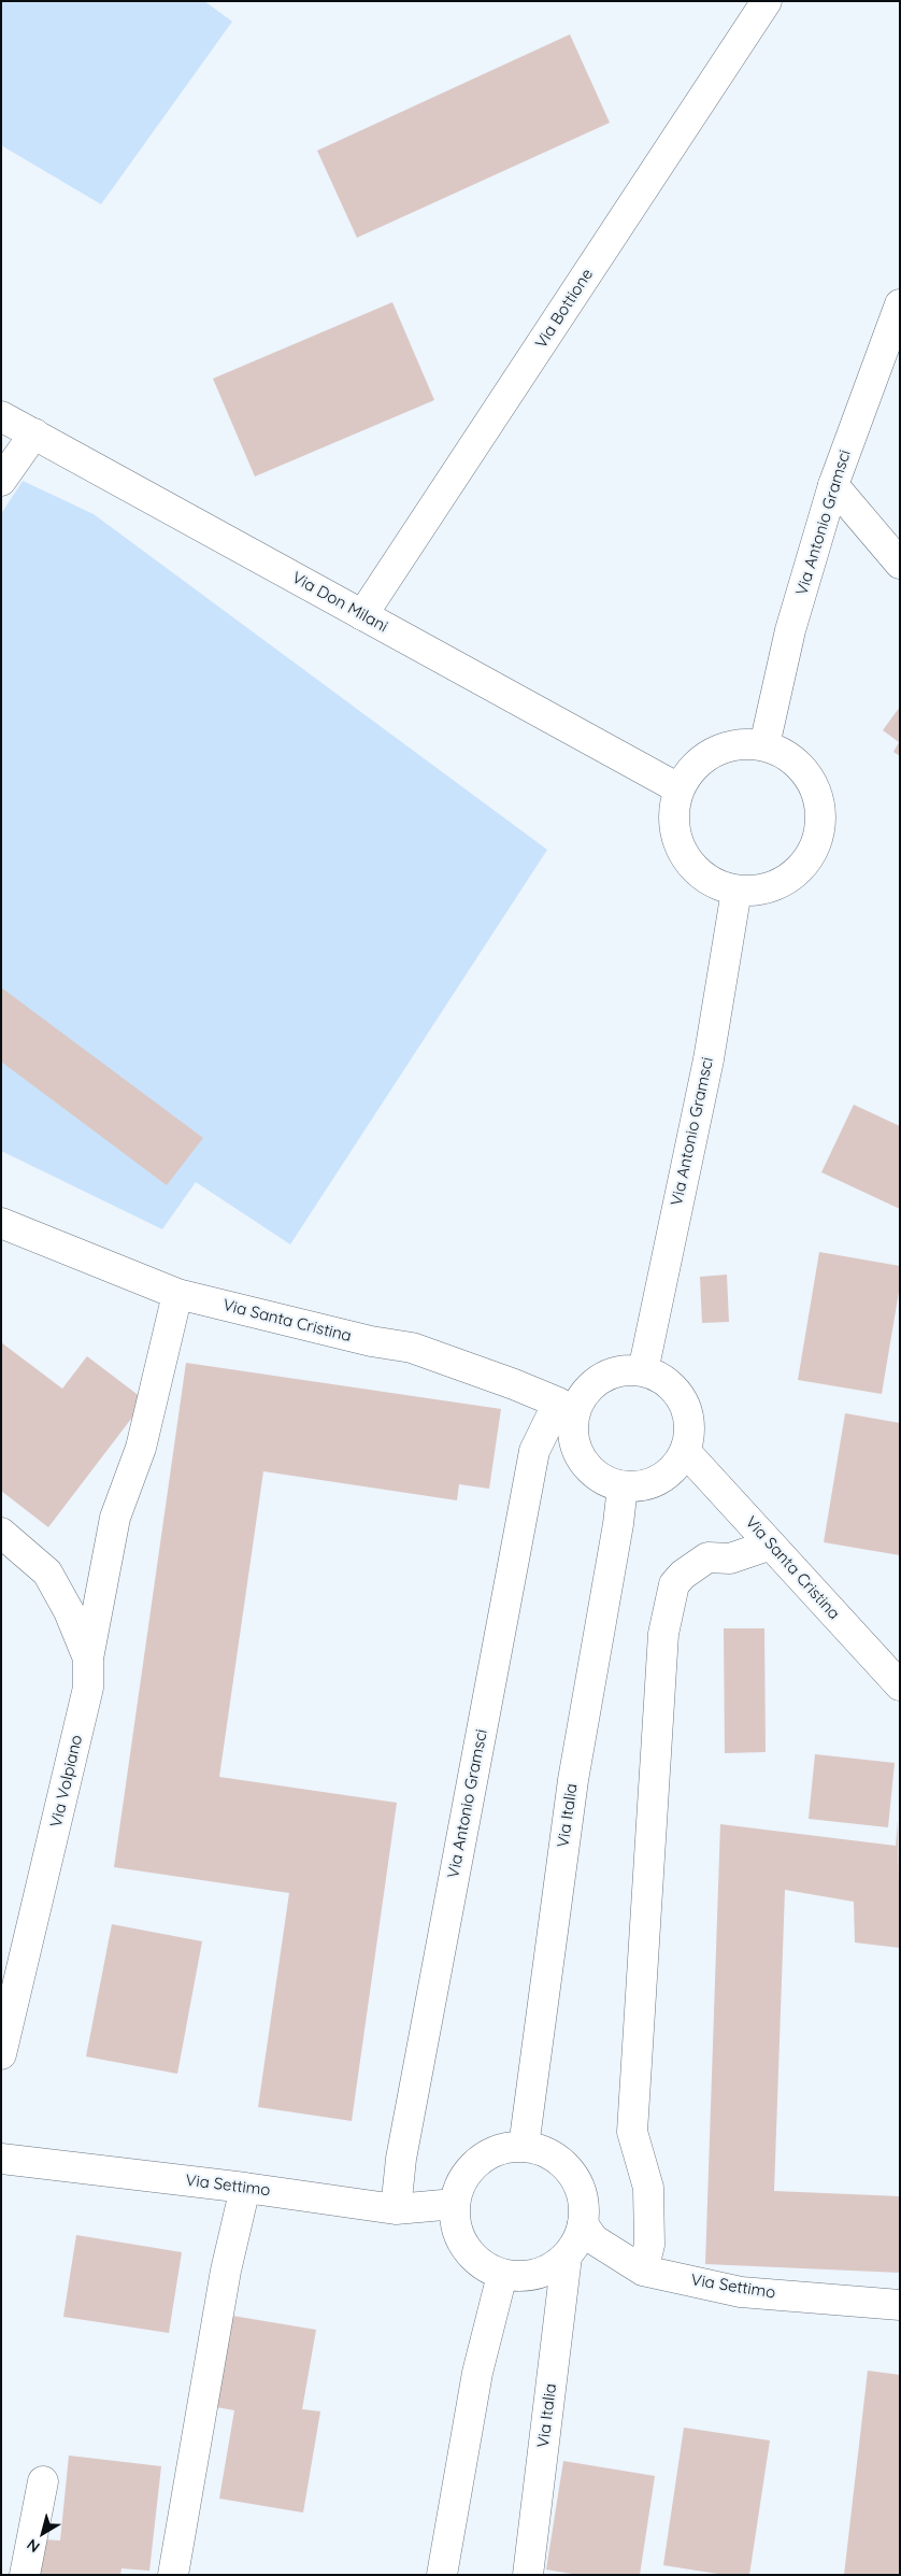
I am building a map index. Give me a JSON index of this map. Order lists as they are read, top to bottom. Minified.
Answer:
{"streets":{"street":["Via Bottione","Via Antonio Gramsci","Via Don Milani","Via Santa Cristina","Via Volpiano","Via Italia","Via Settimo"]},"crossings":[["Via Bottione","Via Don Milani"],["Via Antonio Gramsci","Via Don Milani"],["Via Antonio Gramsci","Via Santa Cristina"],["Via Antonio Gramsci","Via Italia"],["Via Antonio Gramsci","Via Settimo"],["Via Santa Cristina","Via Italia"],["Via Italia","Via Settimo"]],"north":"bottom left"}
